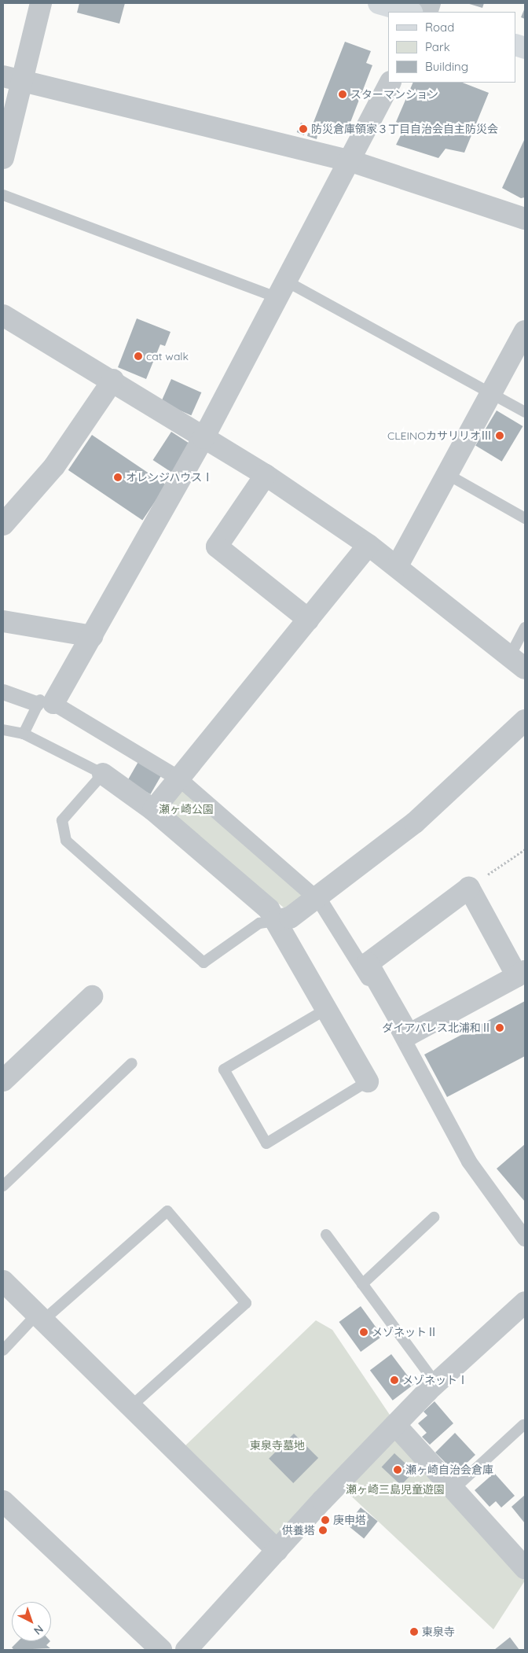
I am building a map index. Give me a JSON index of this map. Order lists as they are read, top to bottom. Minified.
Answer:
{"parks":["瀬ヶ崎公園","東泉寺墓地","瀬ヶ崎三島児童遊園"],"places":["スターマンション","防災倉庫領家３丁目自治会自主防災会","cat walk","CLEINOカサリリオⅢ","オレンジハウスⅠ","ダイアパレス北浦和Ⅱ","メゾネットⅡ","メゾネットⅠ","瀬ヶ崎自治会倉庫","庚申塔","供養塔","東泉寺"],"legend":["Road","Park","Building"],"north":"bottom right"}
